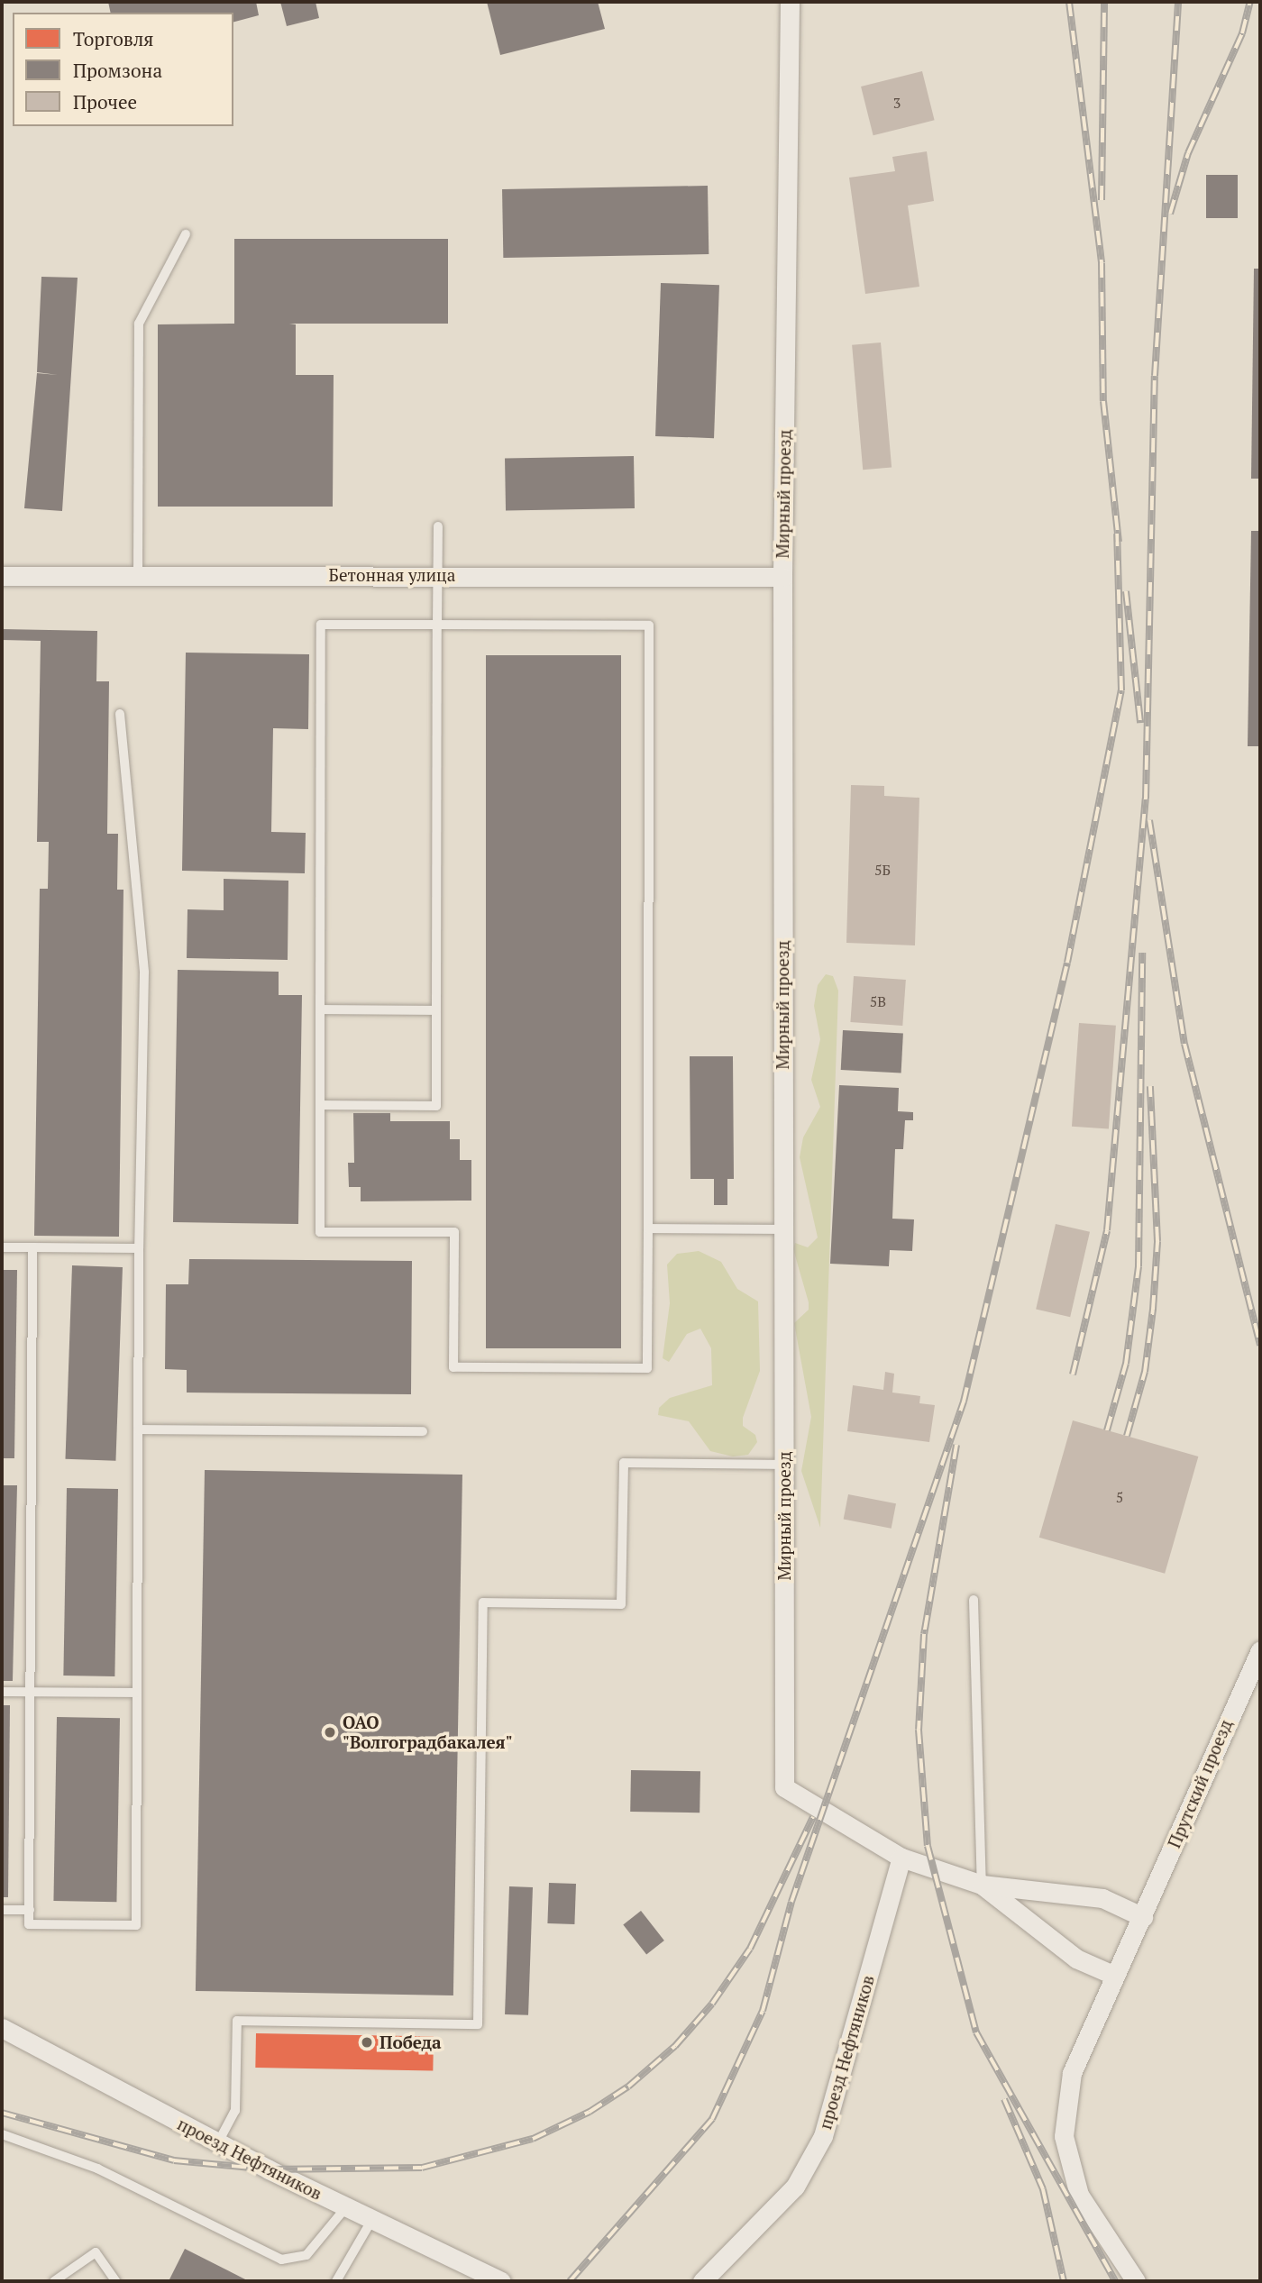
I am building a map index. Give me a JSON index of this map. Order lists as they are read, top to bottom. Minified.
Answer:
{"streets":{"street":["Мирный проезд","Бетонная улица","Прутский проезд","проезд Нефтяников"]},"crossings":[["Мирный проезд","Бетонная улица"],["Мирный проезд","проезд Нефтяников"]],"places":["ОАО \"Волгоградбакалея\"","Победа"],"house_numbers":["3","5Б","5В","5"],"legend":["Торговля","Промзона","Прочее"]}
